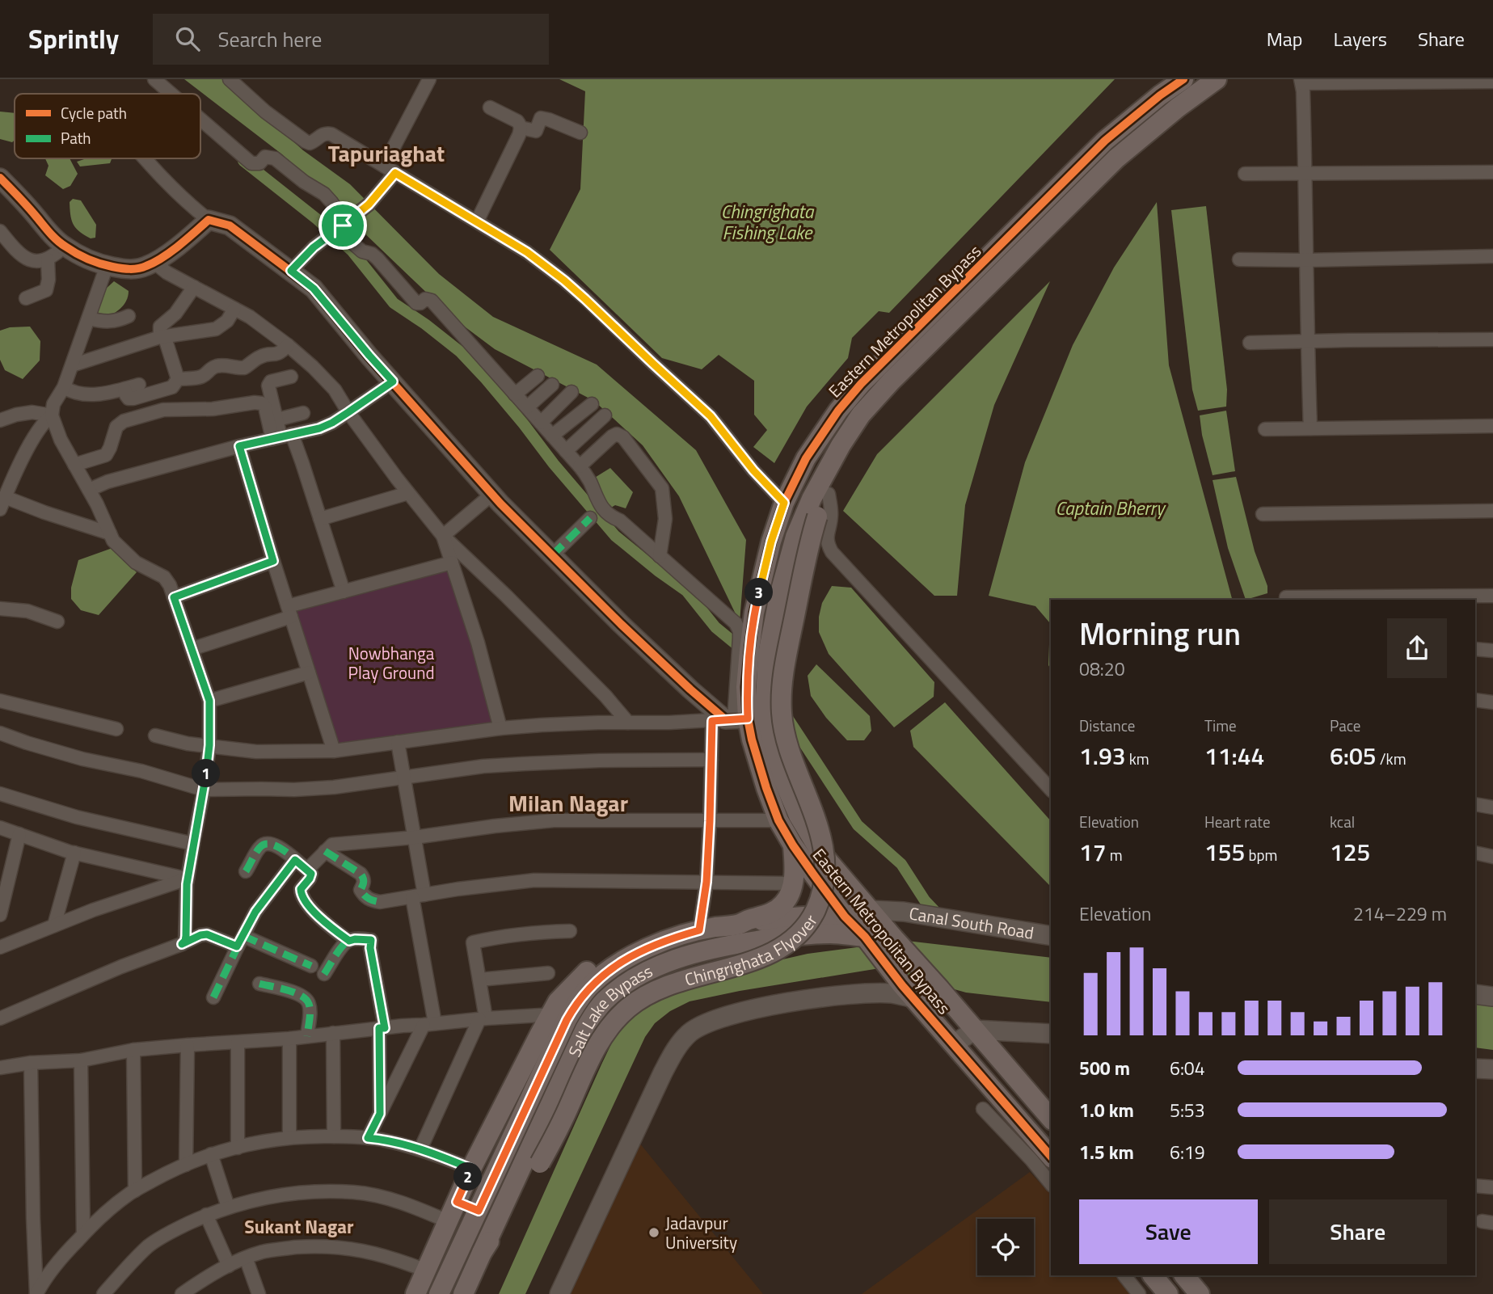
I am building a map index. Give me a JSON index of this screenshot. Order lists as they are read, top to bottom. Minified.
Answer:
{"streets":{"main road":["Eastern Metropolitan Bypass","Canal South Road","Chingrighata Flyover","Salt Lake Bypass"]},"crossings":[["Eastern Metropolitan Bypass","Canal South Road"],["Eastern Metropolitan Bypass","Chingrighata Flyover"],["Eastern Metropolitan Bypass","Salt Lake Bypass"],["Canal South Road","Salt Lake Bypass"],["Chingrighata Flyover","Salt Lake Bypass"]],"districts":["Tapuriaghat","Milan Nagar","Sukant Nagar"],"water":["Chingrighata Fishing Lake","Captain Bherry"],"parks":["Nowbhanga Play Ground"],"places":["Jadavpur University"],"legend":["Cycle path","Path"],"page":{"header":"Sprintly","search":"Search here","nav":["Map","Layers","Share"],"pins":["3","1","2"],"heading":["Morning run","08:20"],"stats":[["Distance","1.93 km"],["Time","11:44"],["Pace","6:05 /km"],["Elevation","17 m"],["Heart rate","155 bpm"],["kcal","125"]],"chart":["Elevation","214–229 m"],"list":[{"name":"500 m","note":"6:04"},{"name":"1.0 km","note":"5:53"},{"name":"1.5 km","note":"6:19"}],"buttons":["Save","Share"]}}
